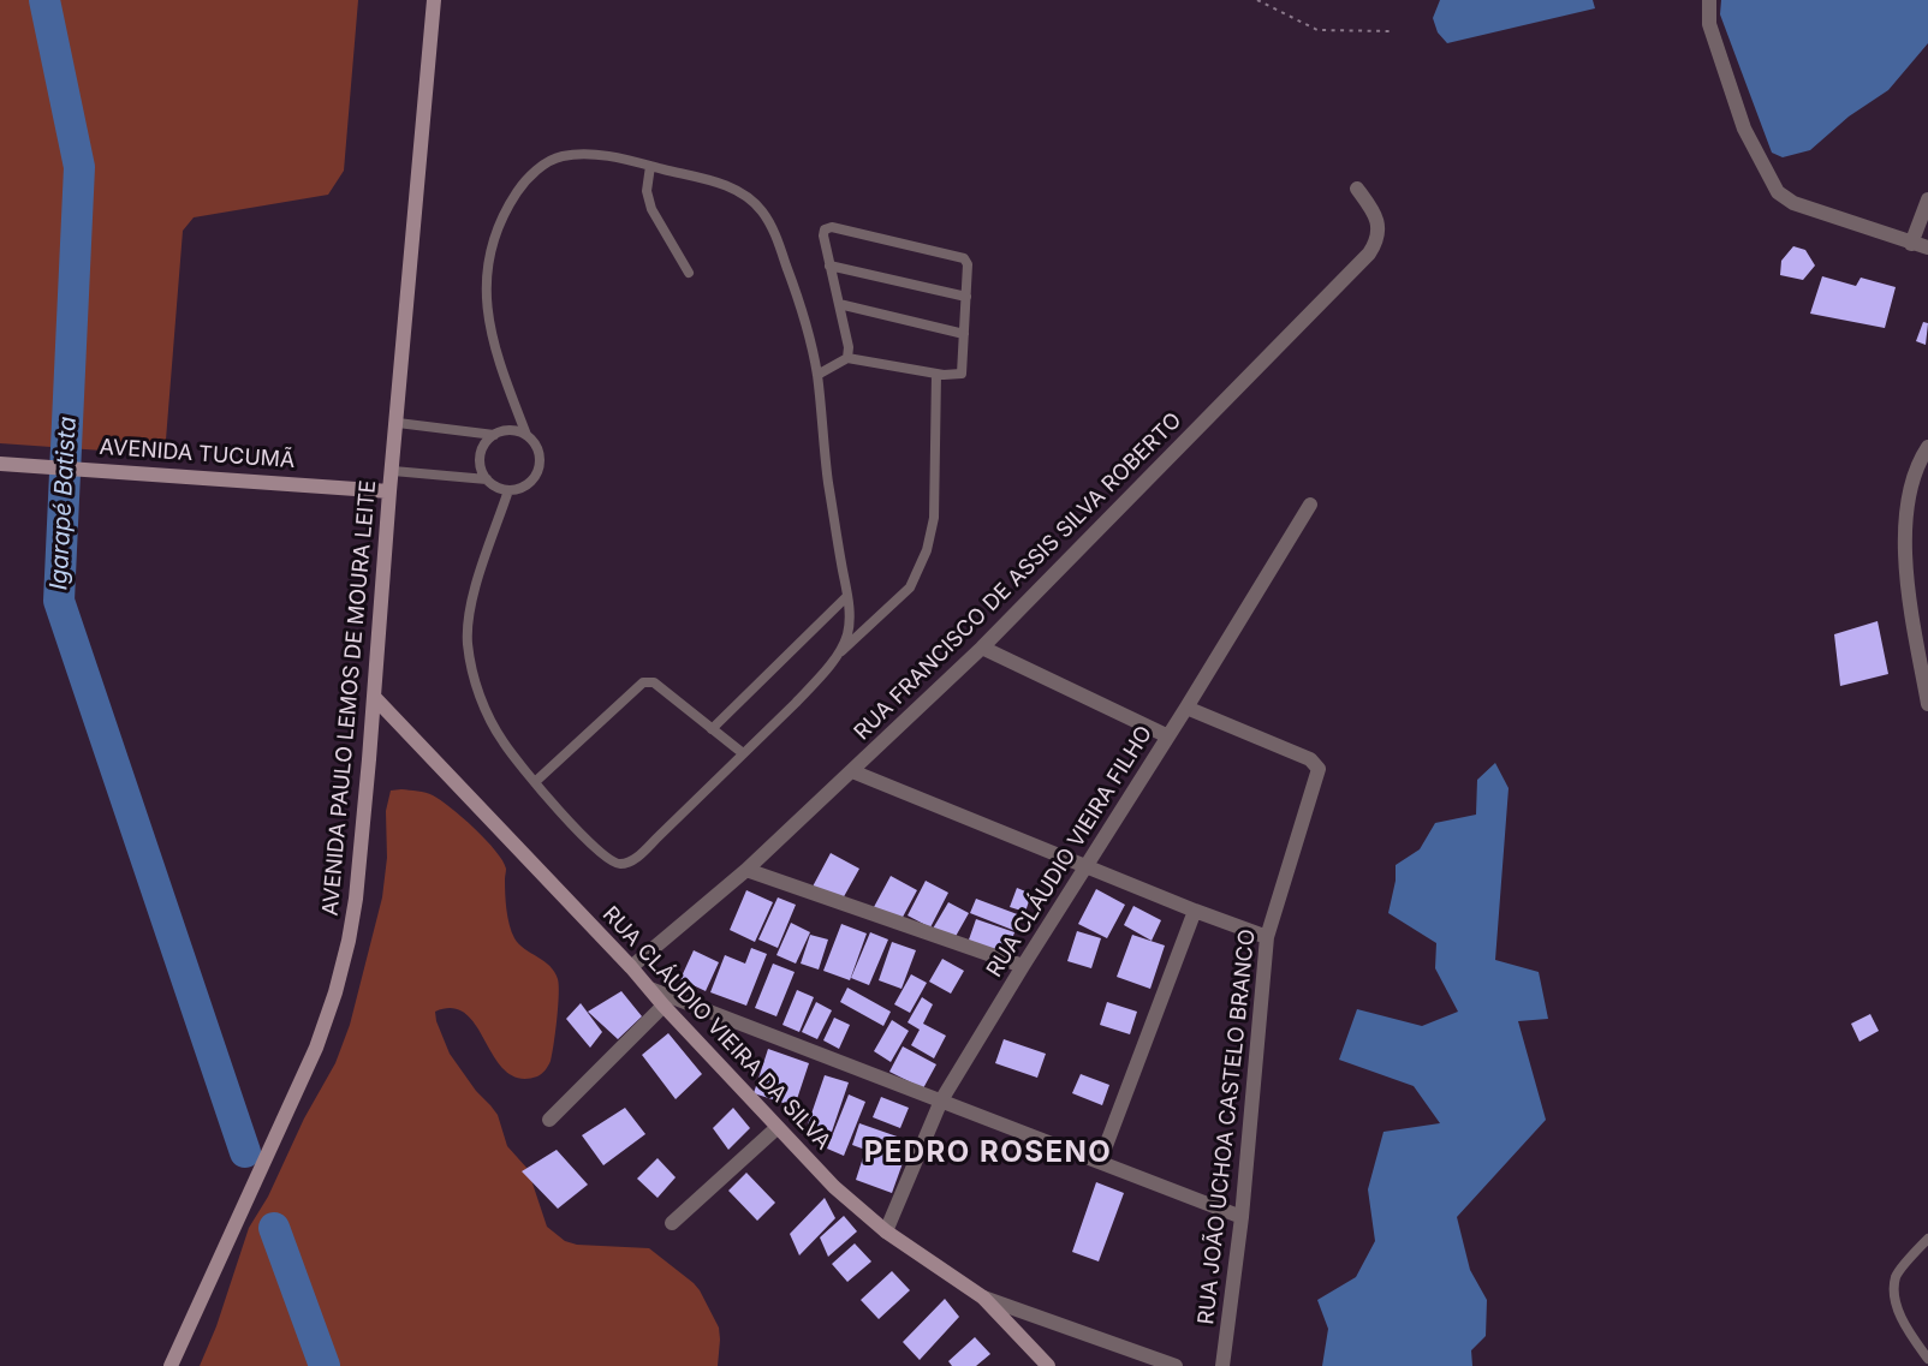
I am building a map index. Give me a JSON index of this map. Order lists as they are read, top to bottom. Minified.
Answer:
{"streets":{"street":["AVENIDA TUCUMÃ","RUA FRANCISCO DE ASSIS SILVA ROBERTO","AVENIDA PAULO LEMOS DE MOURA LEITE","RUA CLÁUDIO VIEIRA FILHO","RUA CLÁUDIO VIEIRA DA SILVA","RUA JOÃO UCHOA CASTELO BRANCO"]},"crossings":[["AVENIDA TUCUMÃ","AVENIDA PAULO LEMOS DE MOURA LEITE"],["RUA FRANCISCO DE ASSIS SILVA ROBERTO","RUA CLÁUDIO VIEIRA DA SILVA"],["AVENIDA PAULO LEMOS DE MOURA LEITE","RUA CLÁUDIO VIEIRA DA SILVA"],["RUA CLÁUDIO VIEIRA FILHO","RUA CLÁUDIO VIEIRA DA SILVA"],["RUA CLÁUDIO VIEIRA FILHO","RUA JOÃO UCHOA CASTELO BRANCO"]],"districts":["PEDRO ROSENO"],"water":["Igarapé Batista"]}
